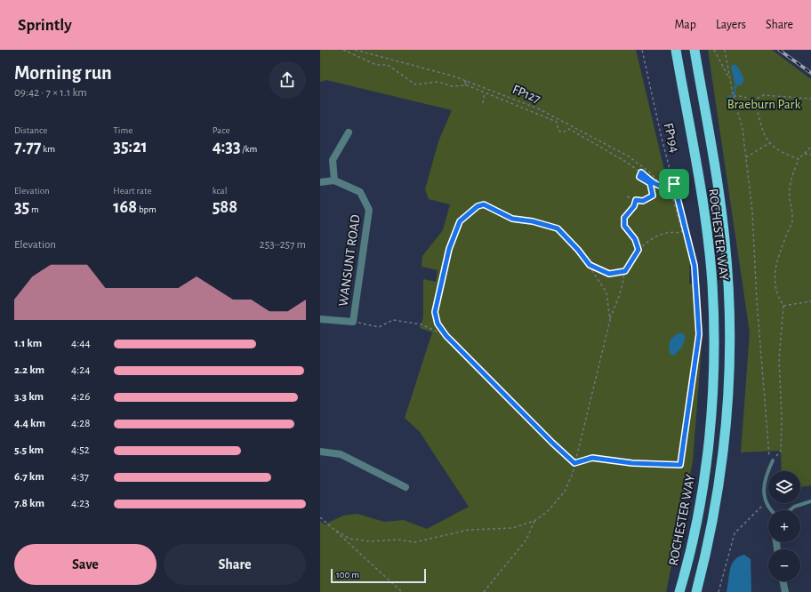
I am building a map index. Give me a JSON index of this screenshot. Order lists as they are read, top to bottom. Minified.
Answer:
{"streets":{"highway":["ROCHESTER WAY"],"street":["WANSUNT ROAD"],"path":["FP127","FP194"]},"crossings":[["FP127","FP194"]],"parks":["Braeburn Park"],"scale_bar":"100 m","page":{"header":"Sprintly","nav":["Map","Layers","Share"],"heading":["Morning run","09:42 · 7 × 1.1 km"],"stats":[["Distance","7.77 km"],["Time","35:21"],["Pace","4:33 /km"],["Elevation","35 m"],["Heart rate","168 bpm"],["kcal","588"]],"chart":["Elevation","253–257 m"],"list":[{"name":"1.1 km","note":"4:44"},{"name":"2.2 km","note":"4:24"},{"name":"3.3 km","note":"4:26"},{"name":"4.4 km","note":"4:28"},{"name":"5.5 km","note":"4:52"},{"name":"6.7 km","note":"4:37"},{"name":"7.8 km","note":"4:23"}],"map_buttons":["+","−"],"buttons":["Save","Share"],"scale":"100 m"}}
